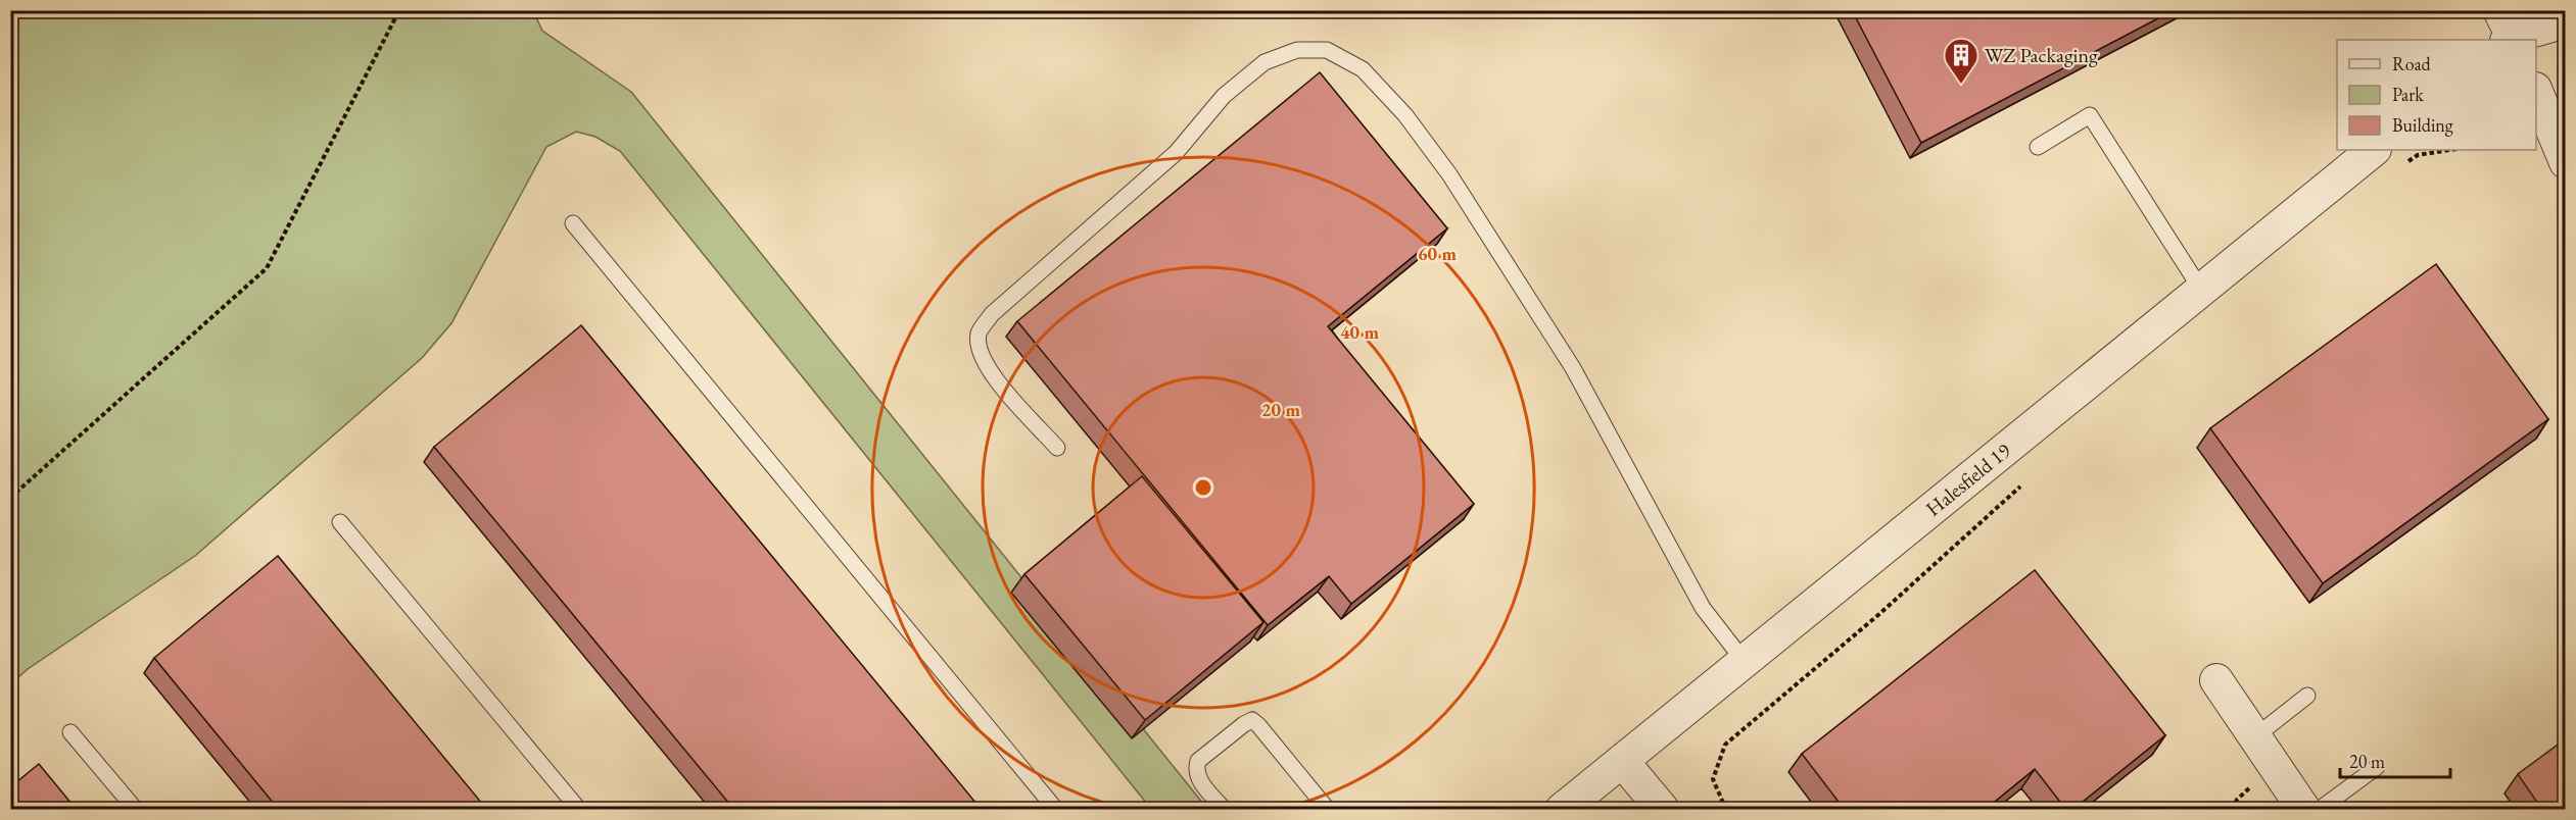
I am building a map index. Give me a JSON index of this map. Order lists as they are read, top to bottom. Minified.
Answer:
{"streets":{"street":["Halesfield 19"]},"places":{"building":["WZ Packaging"]},"legend":["Road","Park","Building"],"scale_bar":"20 m","rings":["60 m","40 m","20 m"]}
